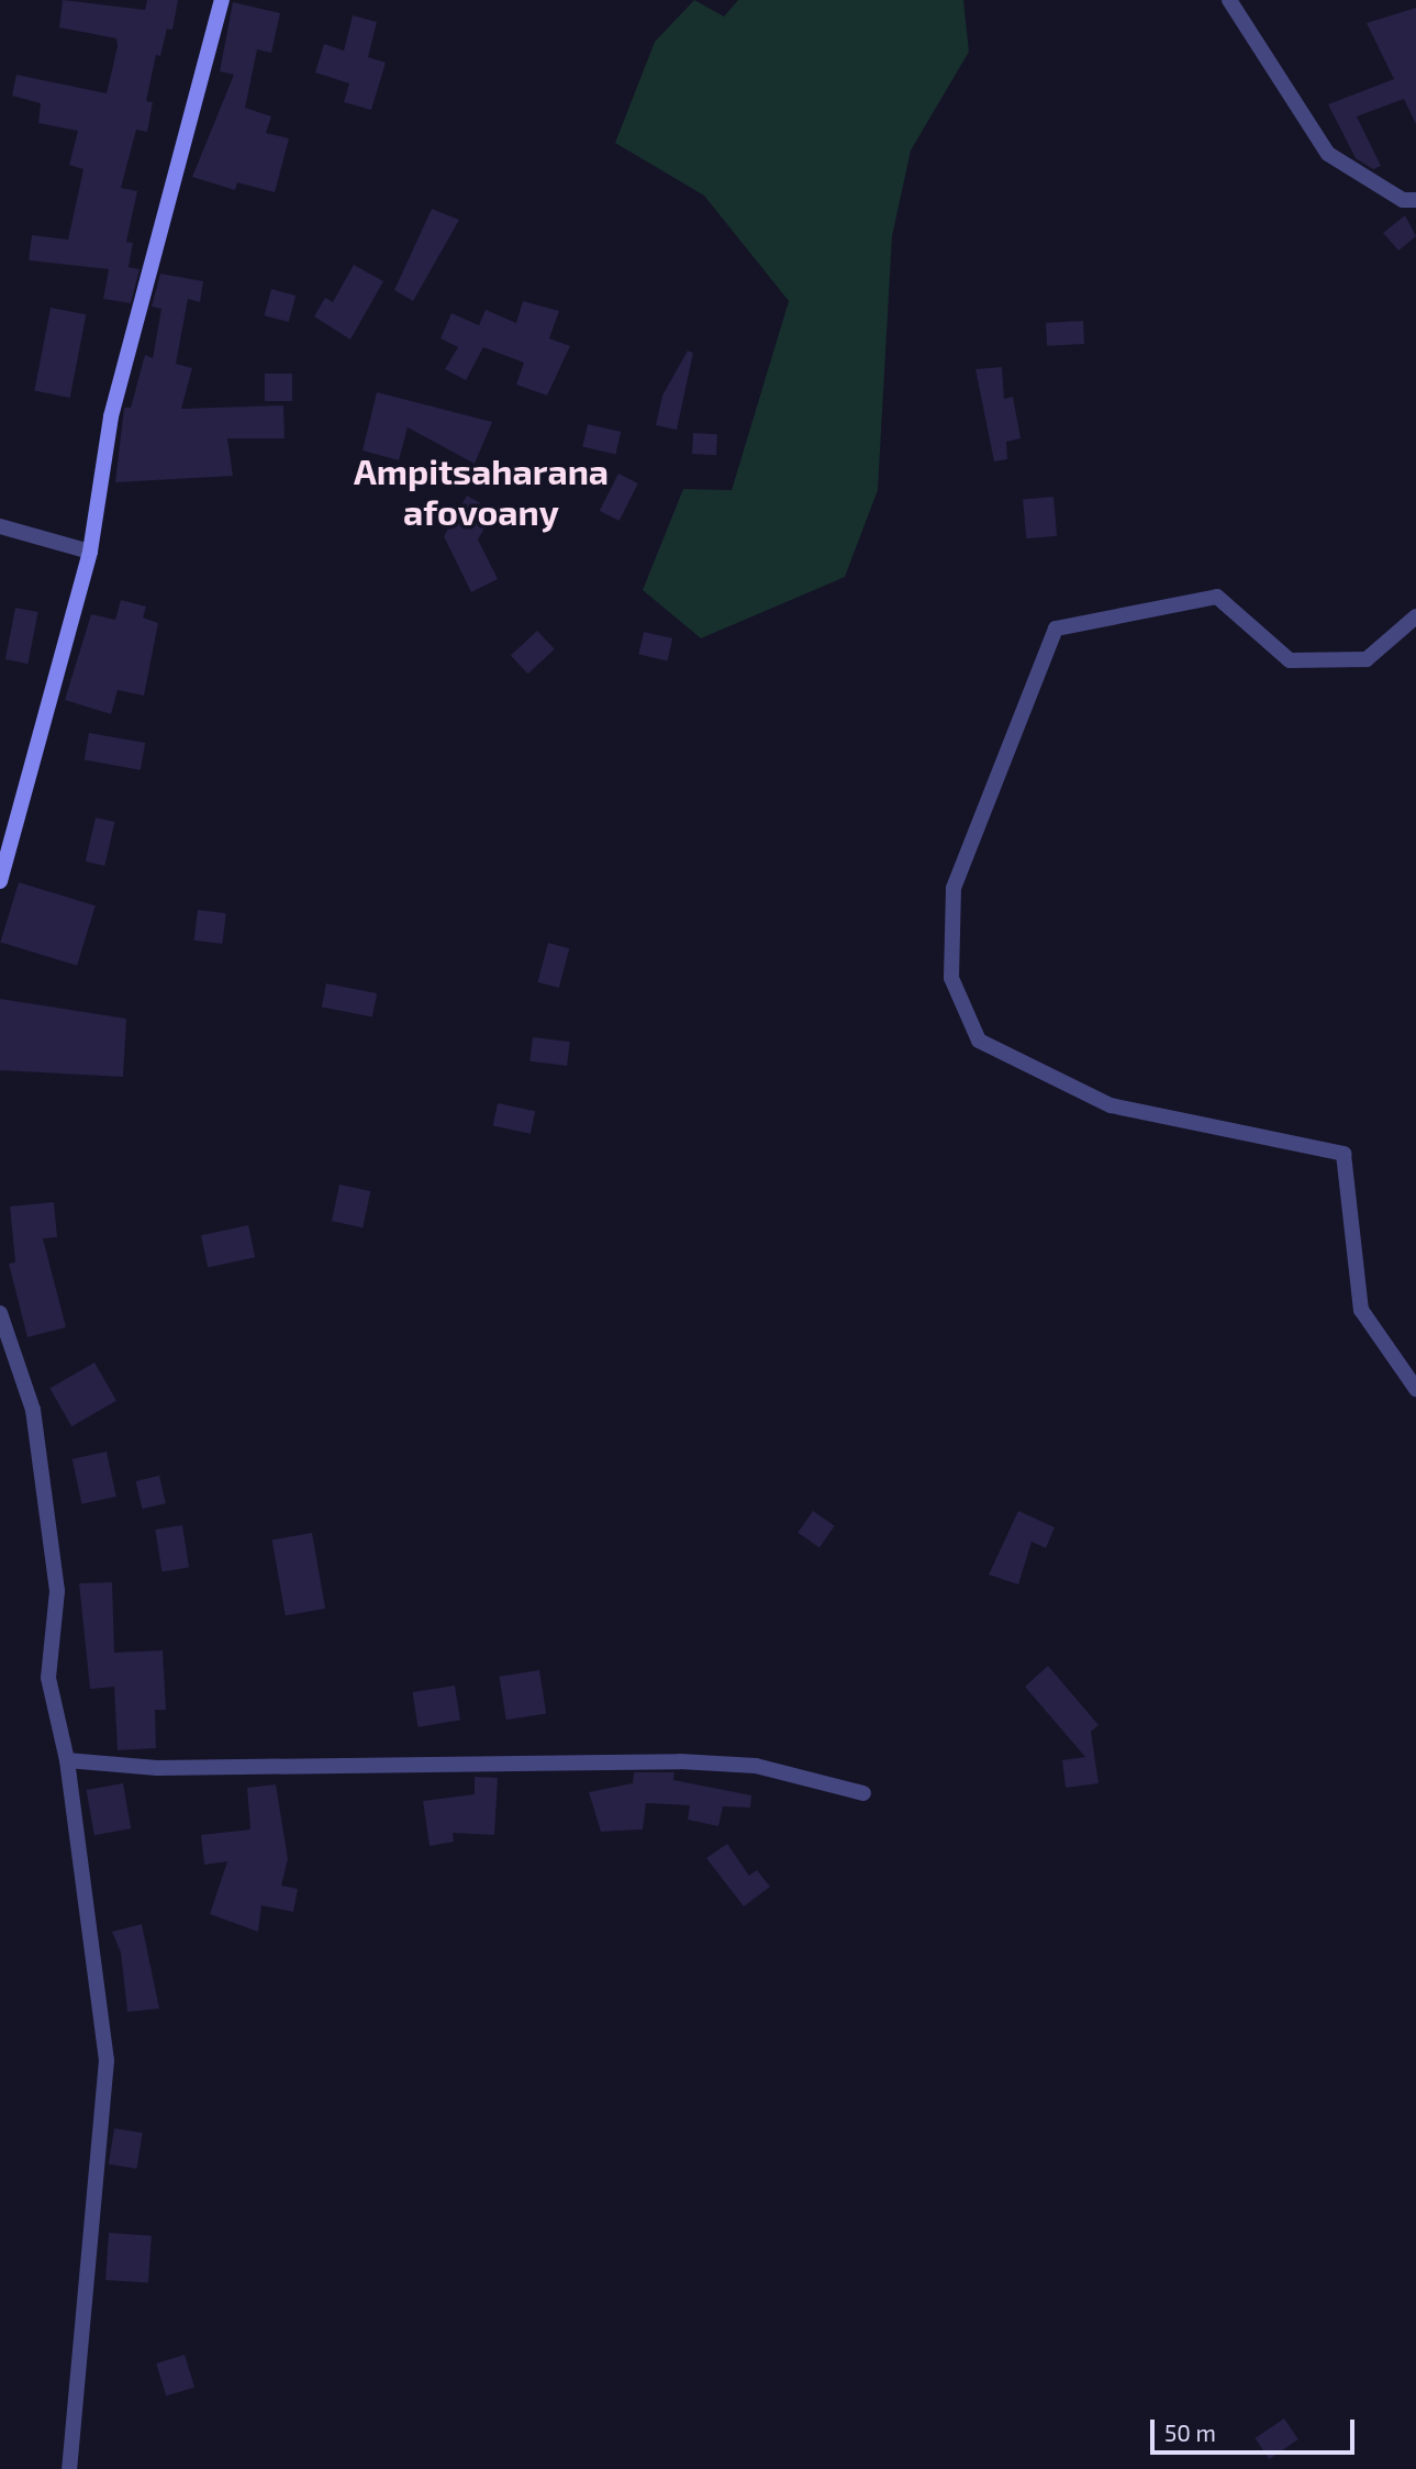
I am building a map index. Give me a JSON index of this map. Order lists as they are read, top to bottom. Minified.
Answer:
{"districts":["Ampitsaharana afovoany"],"scale_bar":"50 m"}
